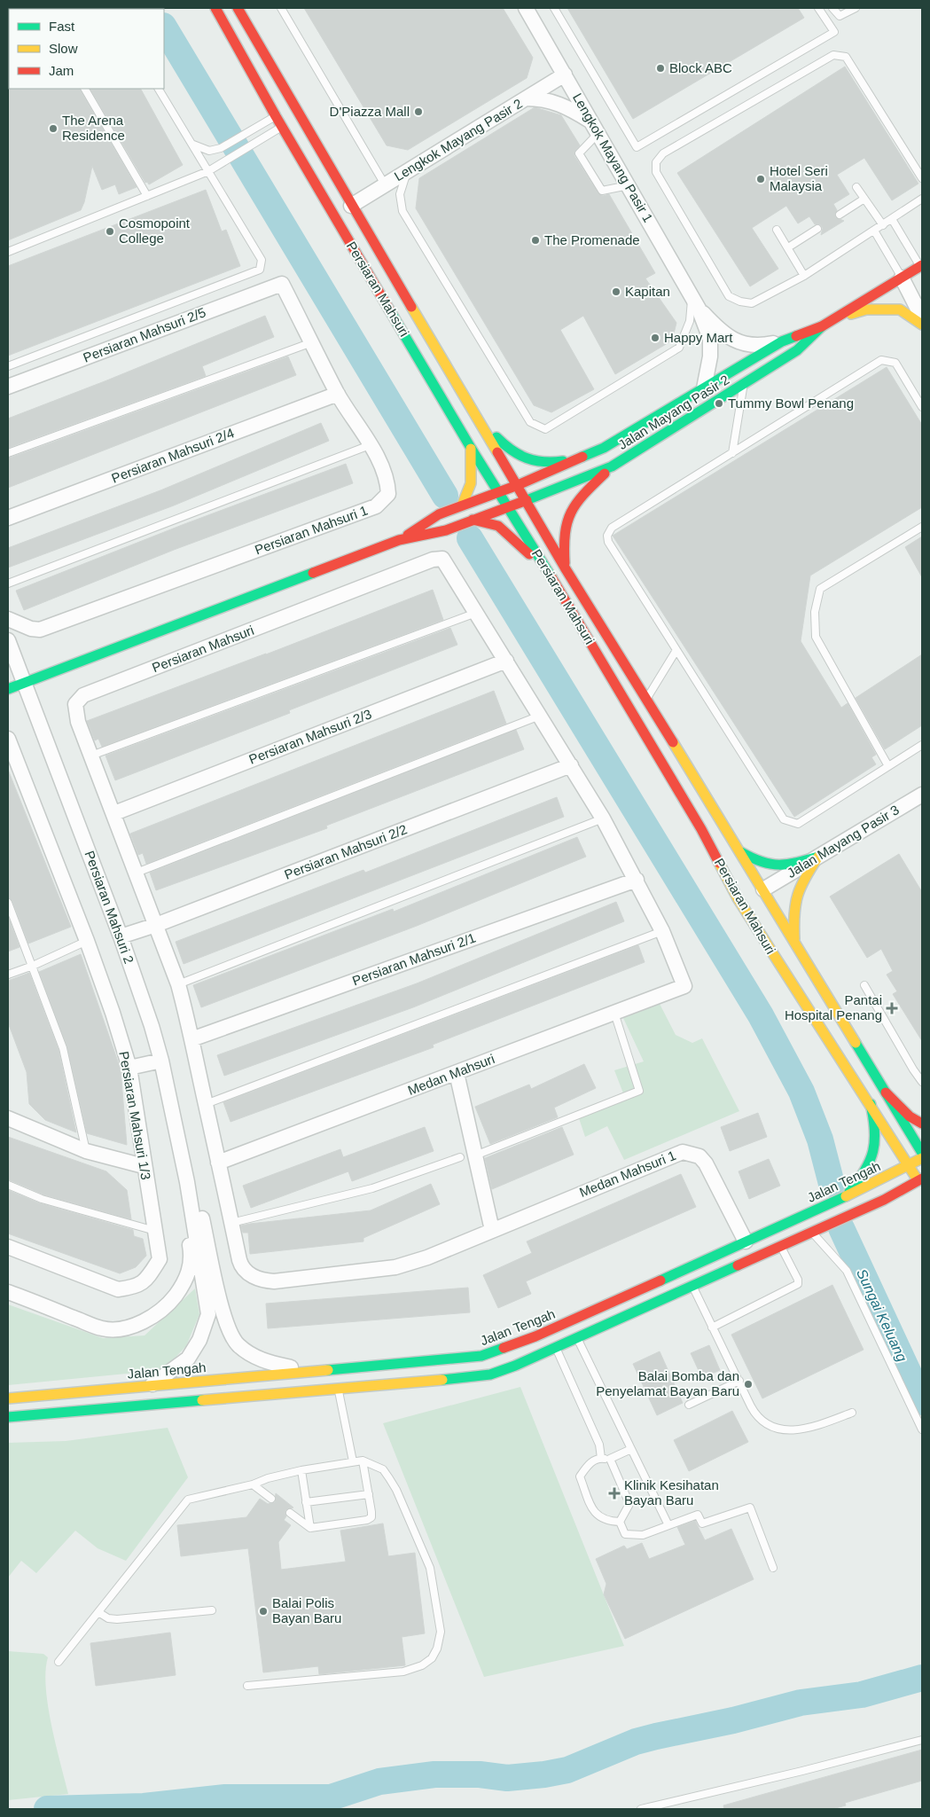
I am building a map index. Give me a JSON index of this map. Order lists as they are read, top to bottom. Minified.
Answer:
{"streets":{"street":["Lengkok Mayang Pasir 2","Lengkok Mayang Pasir 1","Persiaran Mahsuri","Persiaran Mahsuri 2/5","Jalan Mayang Pasir 2","Persiaran Mahsuri 2/4","Persiaran Mahsuri 1","Persiaran Mahsuri 2/3","Jalan Mayang Pasir 3","Persiaran Mahsuri 2/2","Persiaran Mahsuri 2","Persiaran Mahsuri 2/1","Medan Mahsuri","Persiaran Mahsuri 1/3","Medan Mahsuri 1","Jalan Tengah"]},"crossings":[["Lengkok Mayang Pasir 2","Lengkok Mayang Pasir 1"],["Lengkok Mayang Pasir 2","Persiaran Mahsuri"],["Lengkok Mayang Pasir 1","Jalan Mayang Pasir 2"],["Persiaran Mahsuri","Jalan Mayang Pasir 2"],["Persiaran Mahsuri","Jalan Mayang Pasir 3"],["Persiaran Mahsuri","Jalan Tengah"],["Persiaran Mahsuri 2/5","Persiaran Mahsuri 1"],["Persiaran Mahsuri 2/4","Persiaran Mahsuri 1"],["Persiaran Mahsuri 2/2","Persiaran Mahsuri 2"],["Medan Mahsuri 1","Jalan Tengah"]],"water":["Sungai Keluang"],"places":{"other":["Block ABC","D'Piazza Mall","The Arena Residence","Hotel Seri Malaysia","Cosmopoint College","The Promenade","Kapitan","Happy Mart","Tummy Bowl Penang","Balai Bomba dan Penyelamat Bayan Baru","Balai Polis Bayan Baru"],"health":["Pantai Hospital Penang","Klinik Kesihatan Bayan Baru"]},"legend":["Fast","Slow","Jam"]}
